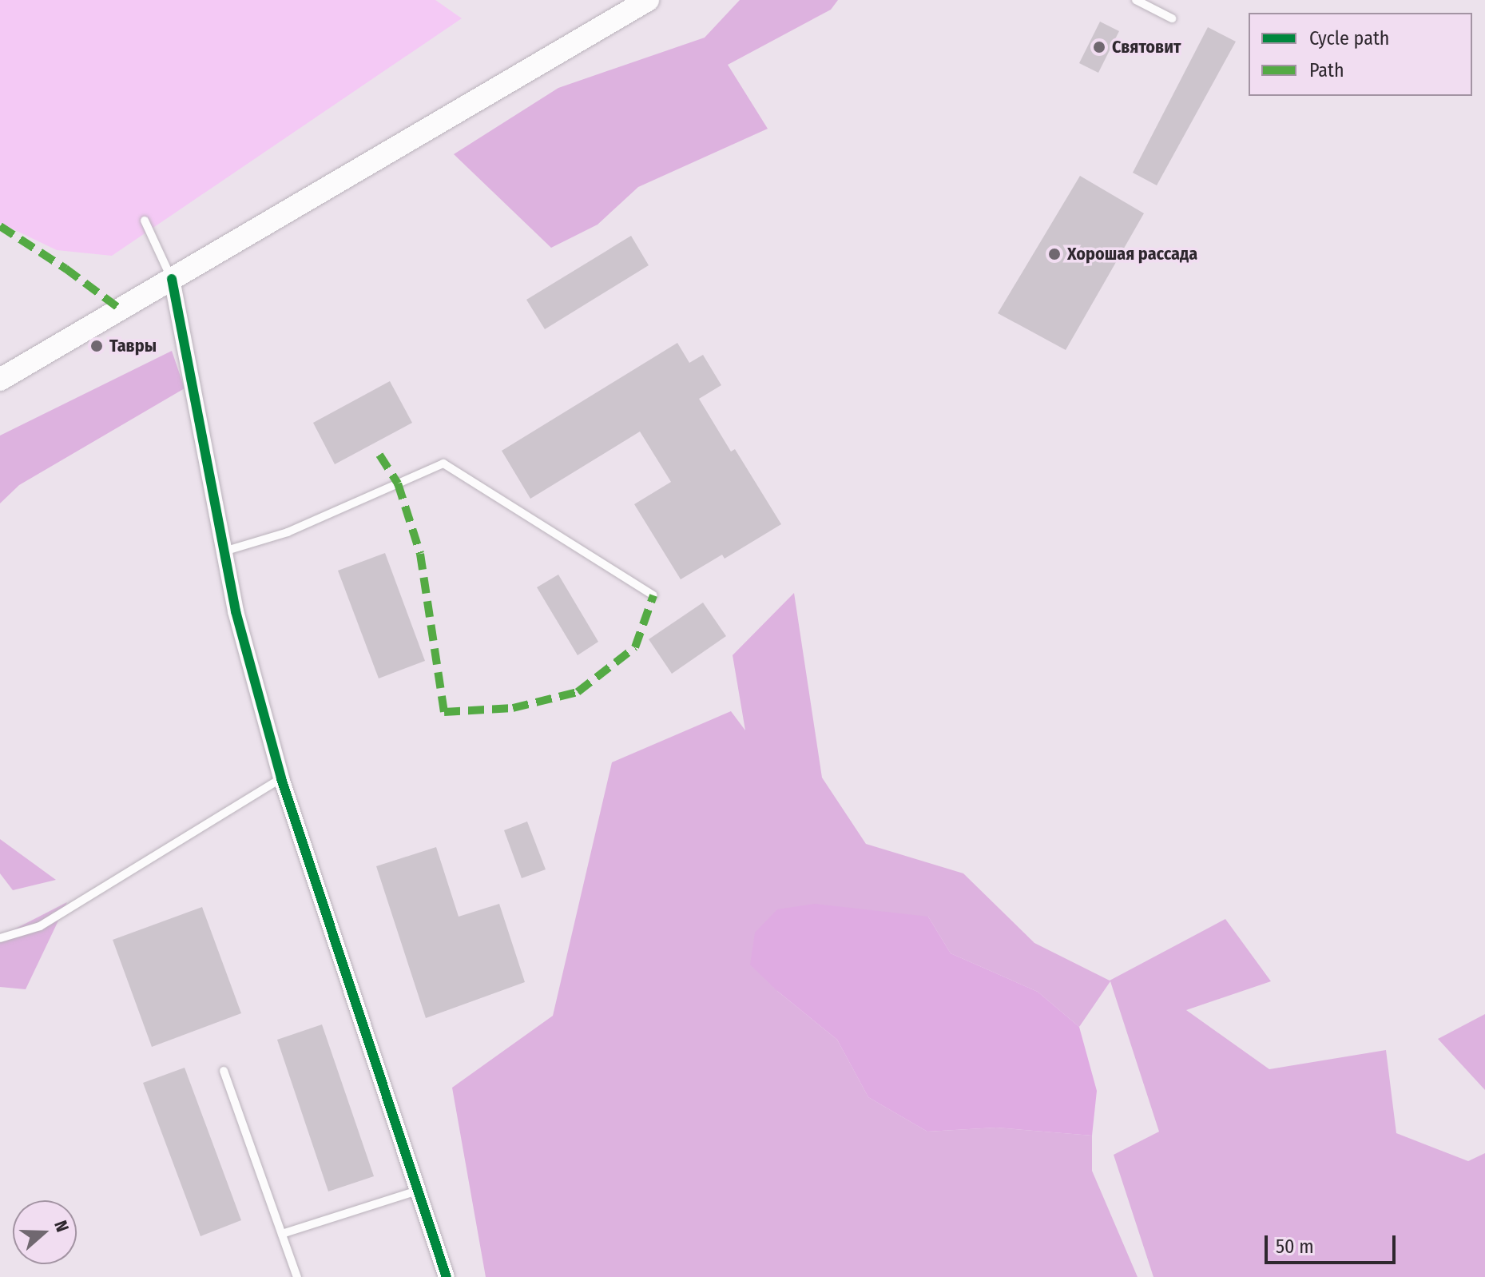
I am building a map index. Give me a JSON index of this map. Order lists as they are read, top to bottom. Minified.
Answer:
{"places":["Святовит","Хорошая рассада","Тавры"],"legend":["Cycle path","Path"],"scale_bar":"50 m","north":"right"}
